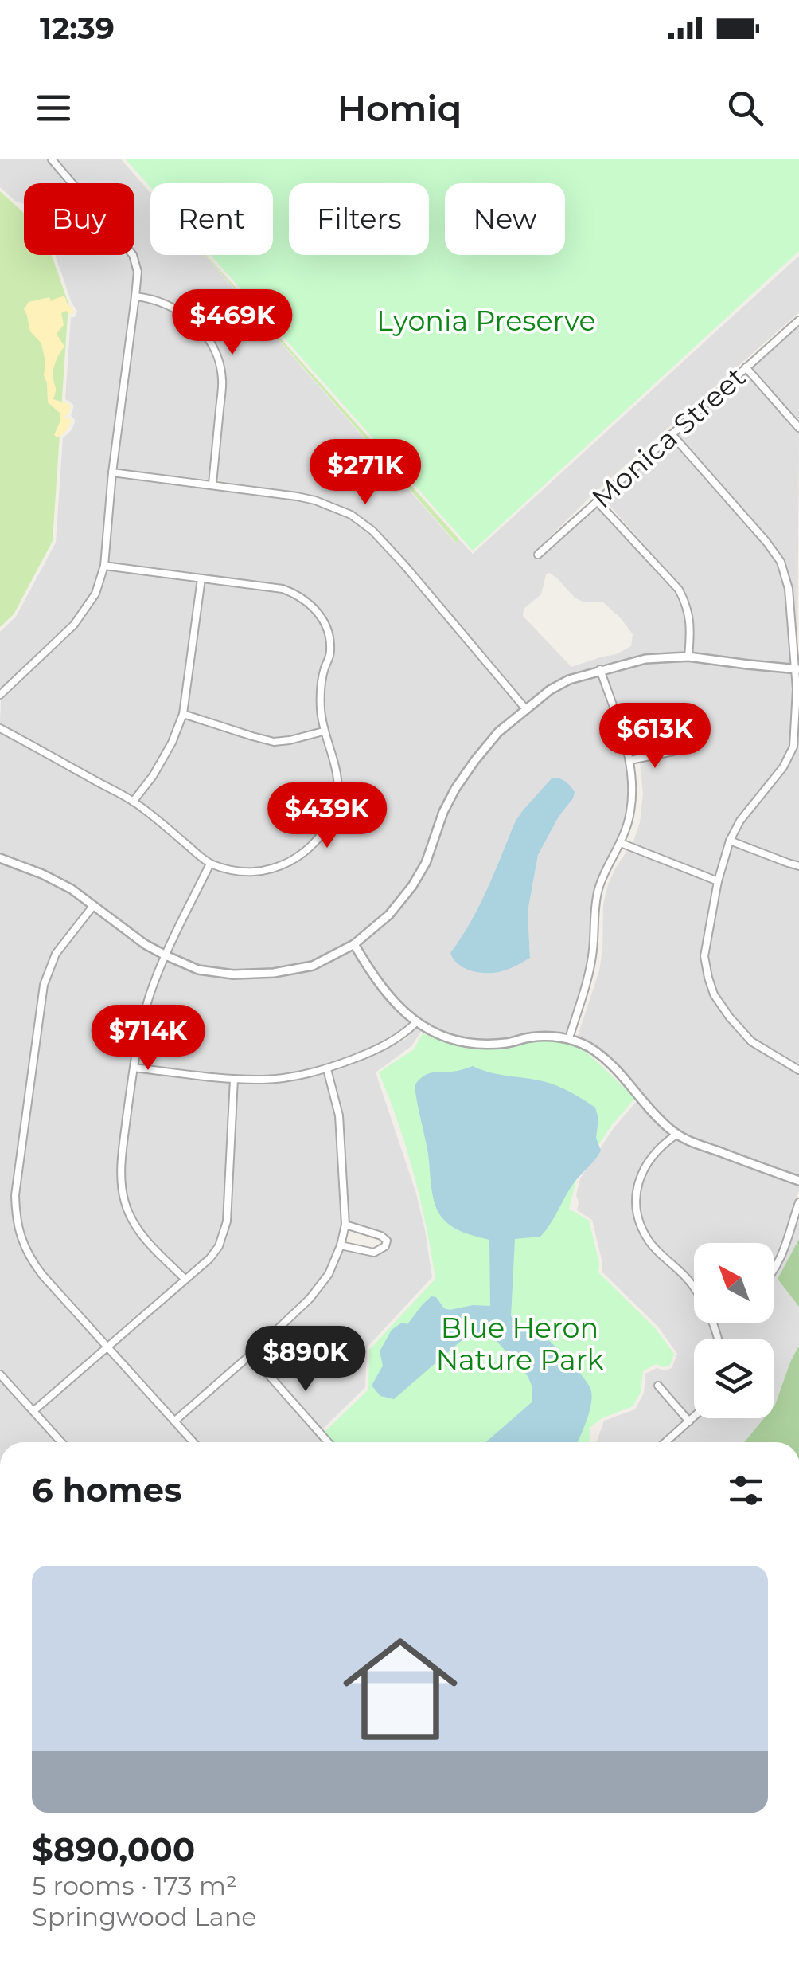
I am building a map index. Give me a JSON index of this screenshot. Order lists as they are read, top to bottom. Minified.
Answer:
{"streets":{"street":["Monica Street"]},"parks":["Lyonia Preserve","Blue Heron Nature Park"],"north":"top left","page":{"status":"12:39","header":"Homiq","chip":["Buy","Rent","Filters","New"],"price":["$469K","$271K","$613K","$439K","$714K","$890K"],"heading":"6 homes","list":[{"name":"$890,000","note":"5 rooms · 173 m² · Springwood Lane"}]}}
